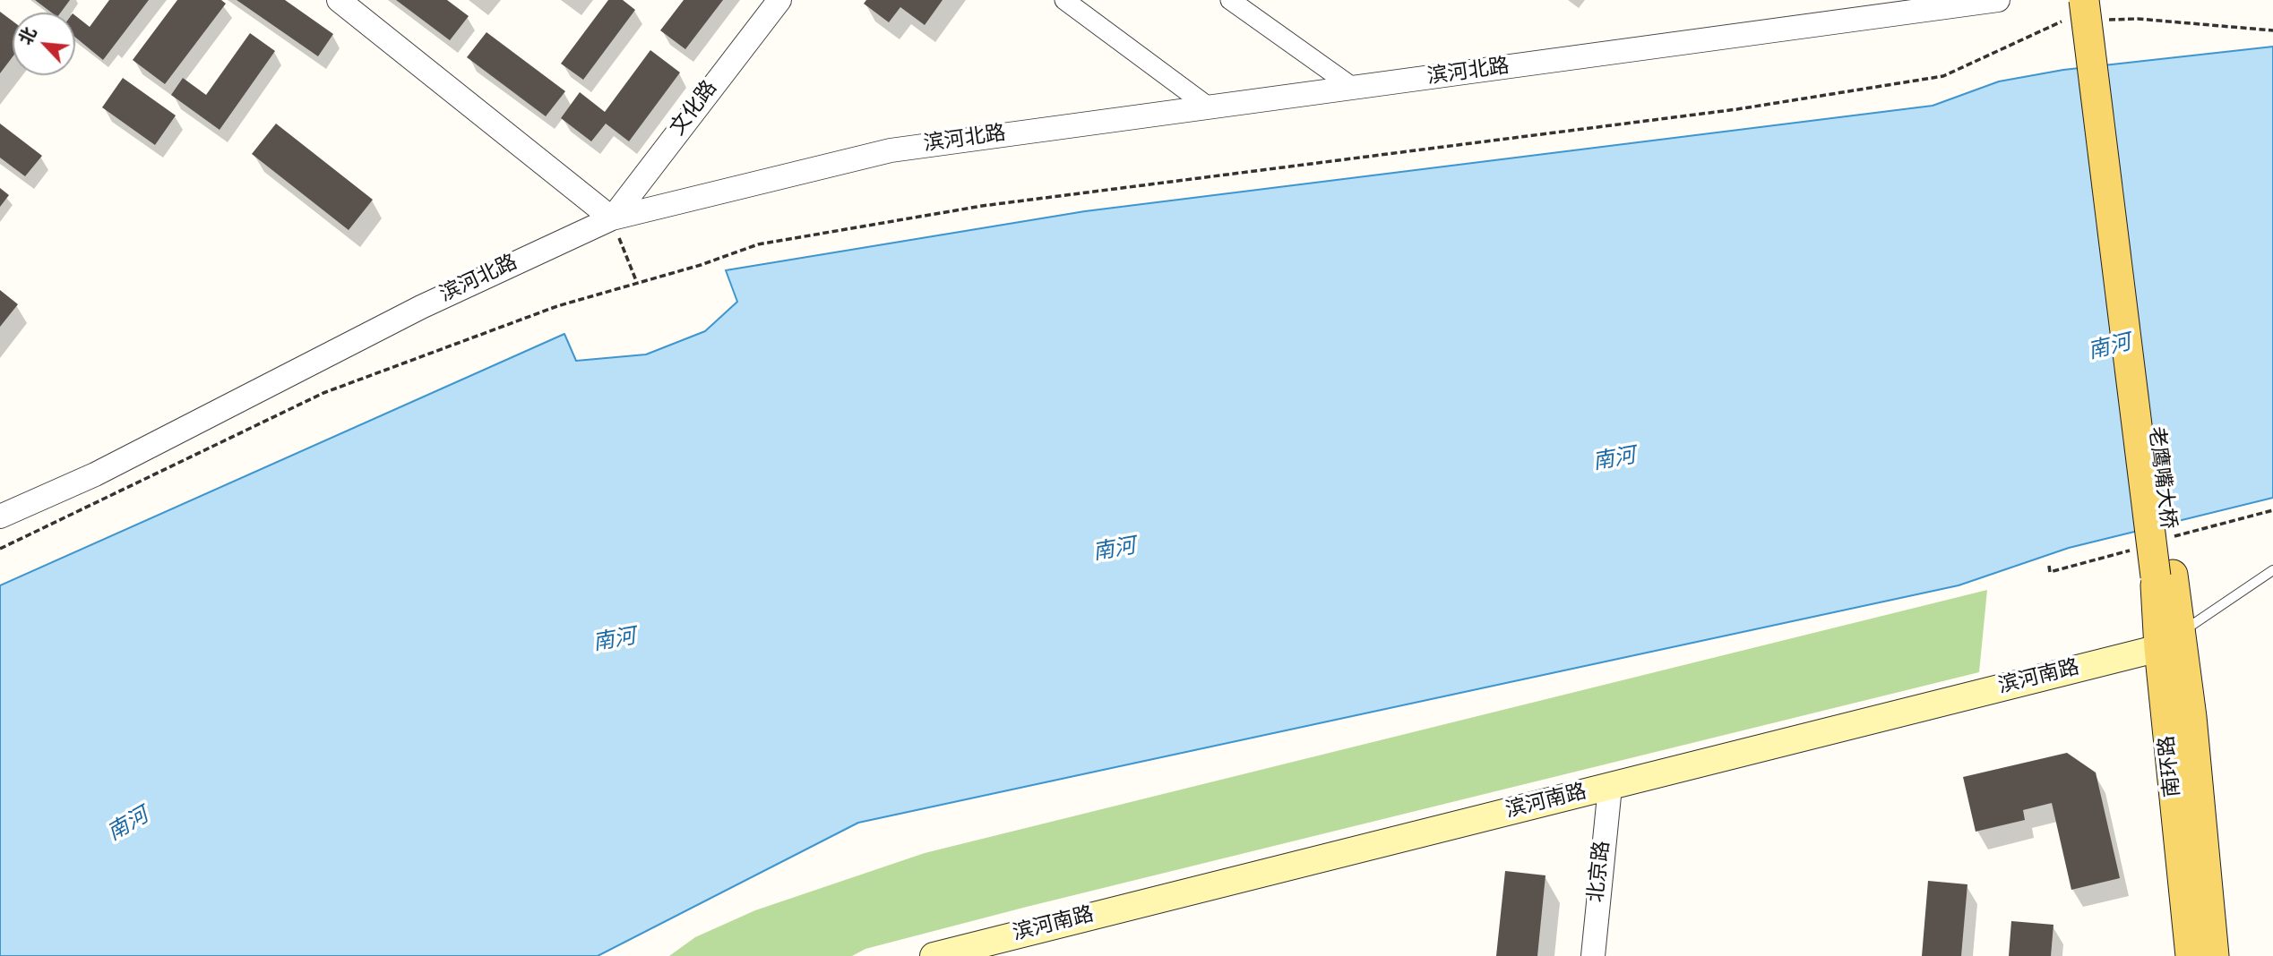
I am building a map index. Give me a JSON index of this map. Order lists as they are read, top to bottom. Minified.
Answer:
{"streets":{"main road":["老鹰嘴大桥","滨河南路","南环路"],"street":["滨河北路","文化路","北京路"]},"crossings":[["滨河北路","文化路"],["老鹰嘴大桥","南环路"],["滨河南路","南环路"],["滨河南路","北京路"]],"water":["南河"],"north":"top left"}
